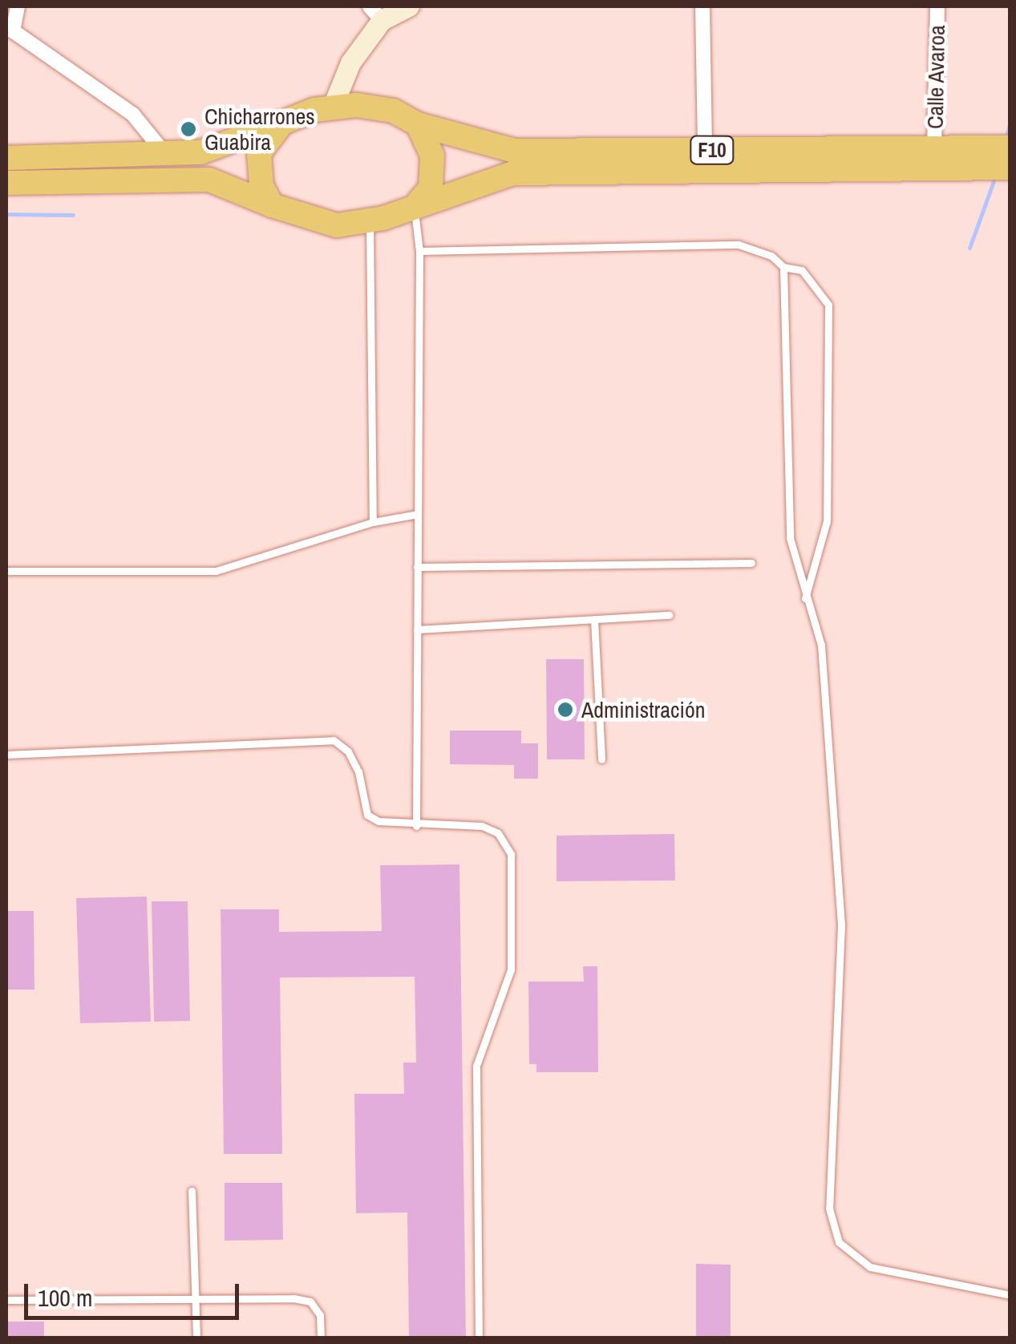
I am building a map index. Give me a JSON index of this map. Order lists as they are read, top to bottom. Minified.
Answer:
{"streets":{"highway":["F10"],"street":["Calle Avaroa"]},"crossings":[["Calle Avaroa","F10"]],"places":["Chicharrones Guabira","Administración"],"scale_bar":"100 m"}
